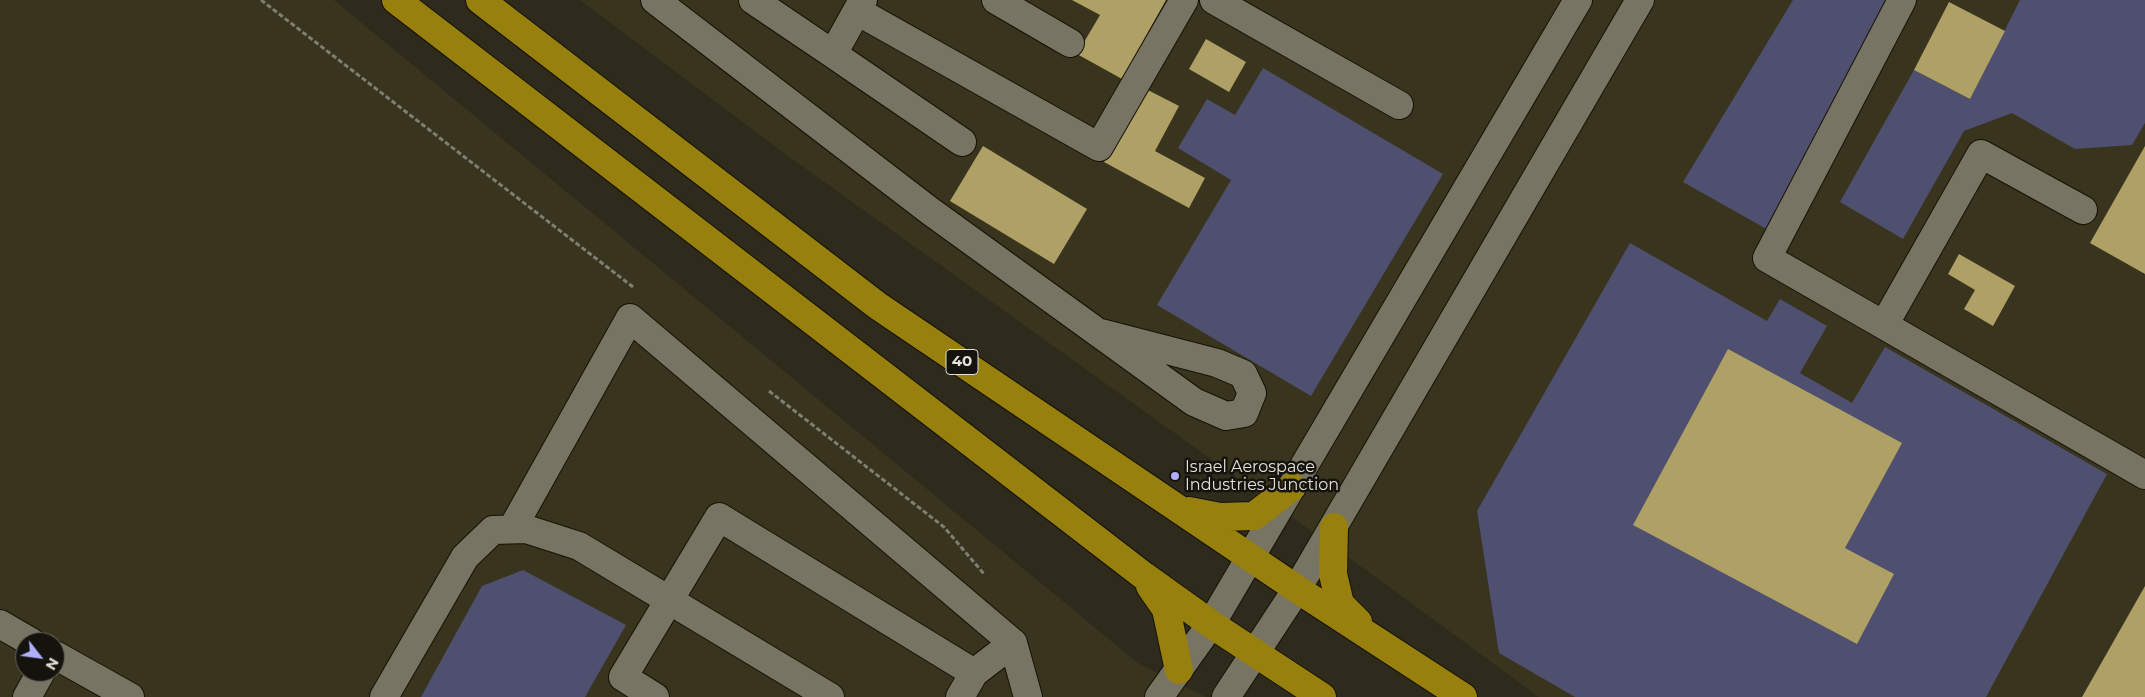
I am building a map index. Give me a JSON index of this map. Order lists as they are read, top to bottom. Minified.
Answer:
{"streets":{"highway":["40"]},"places":["Israel Aerospace Industries Junction"],"north":"bottom right"}
